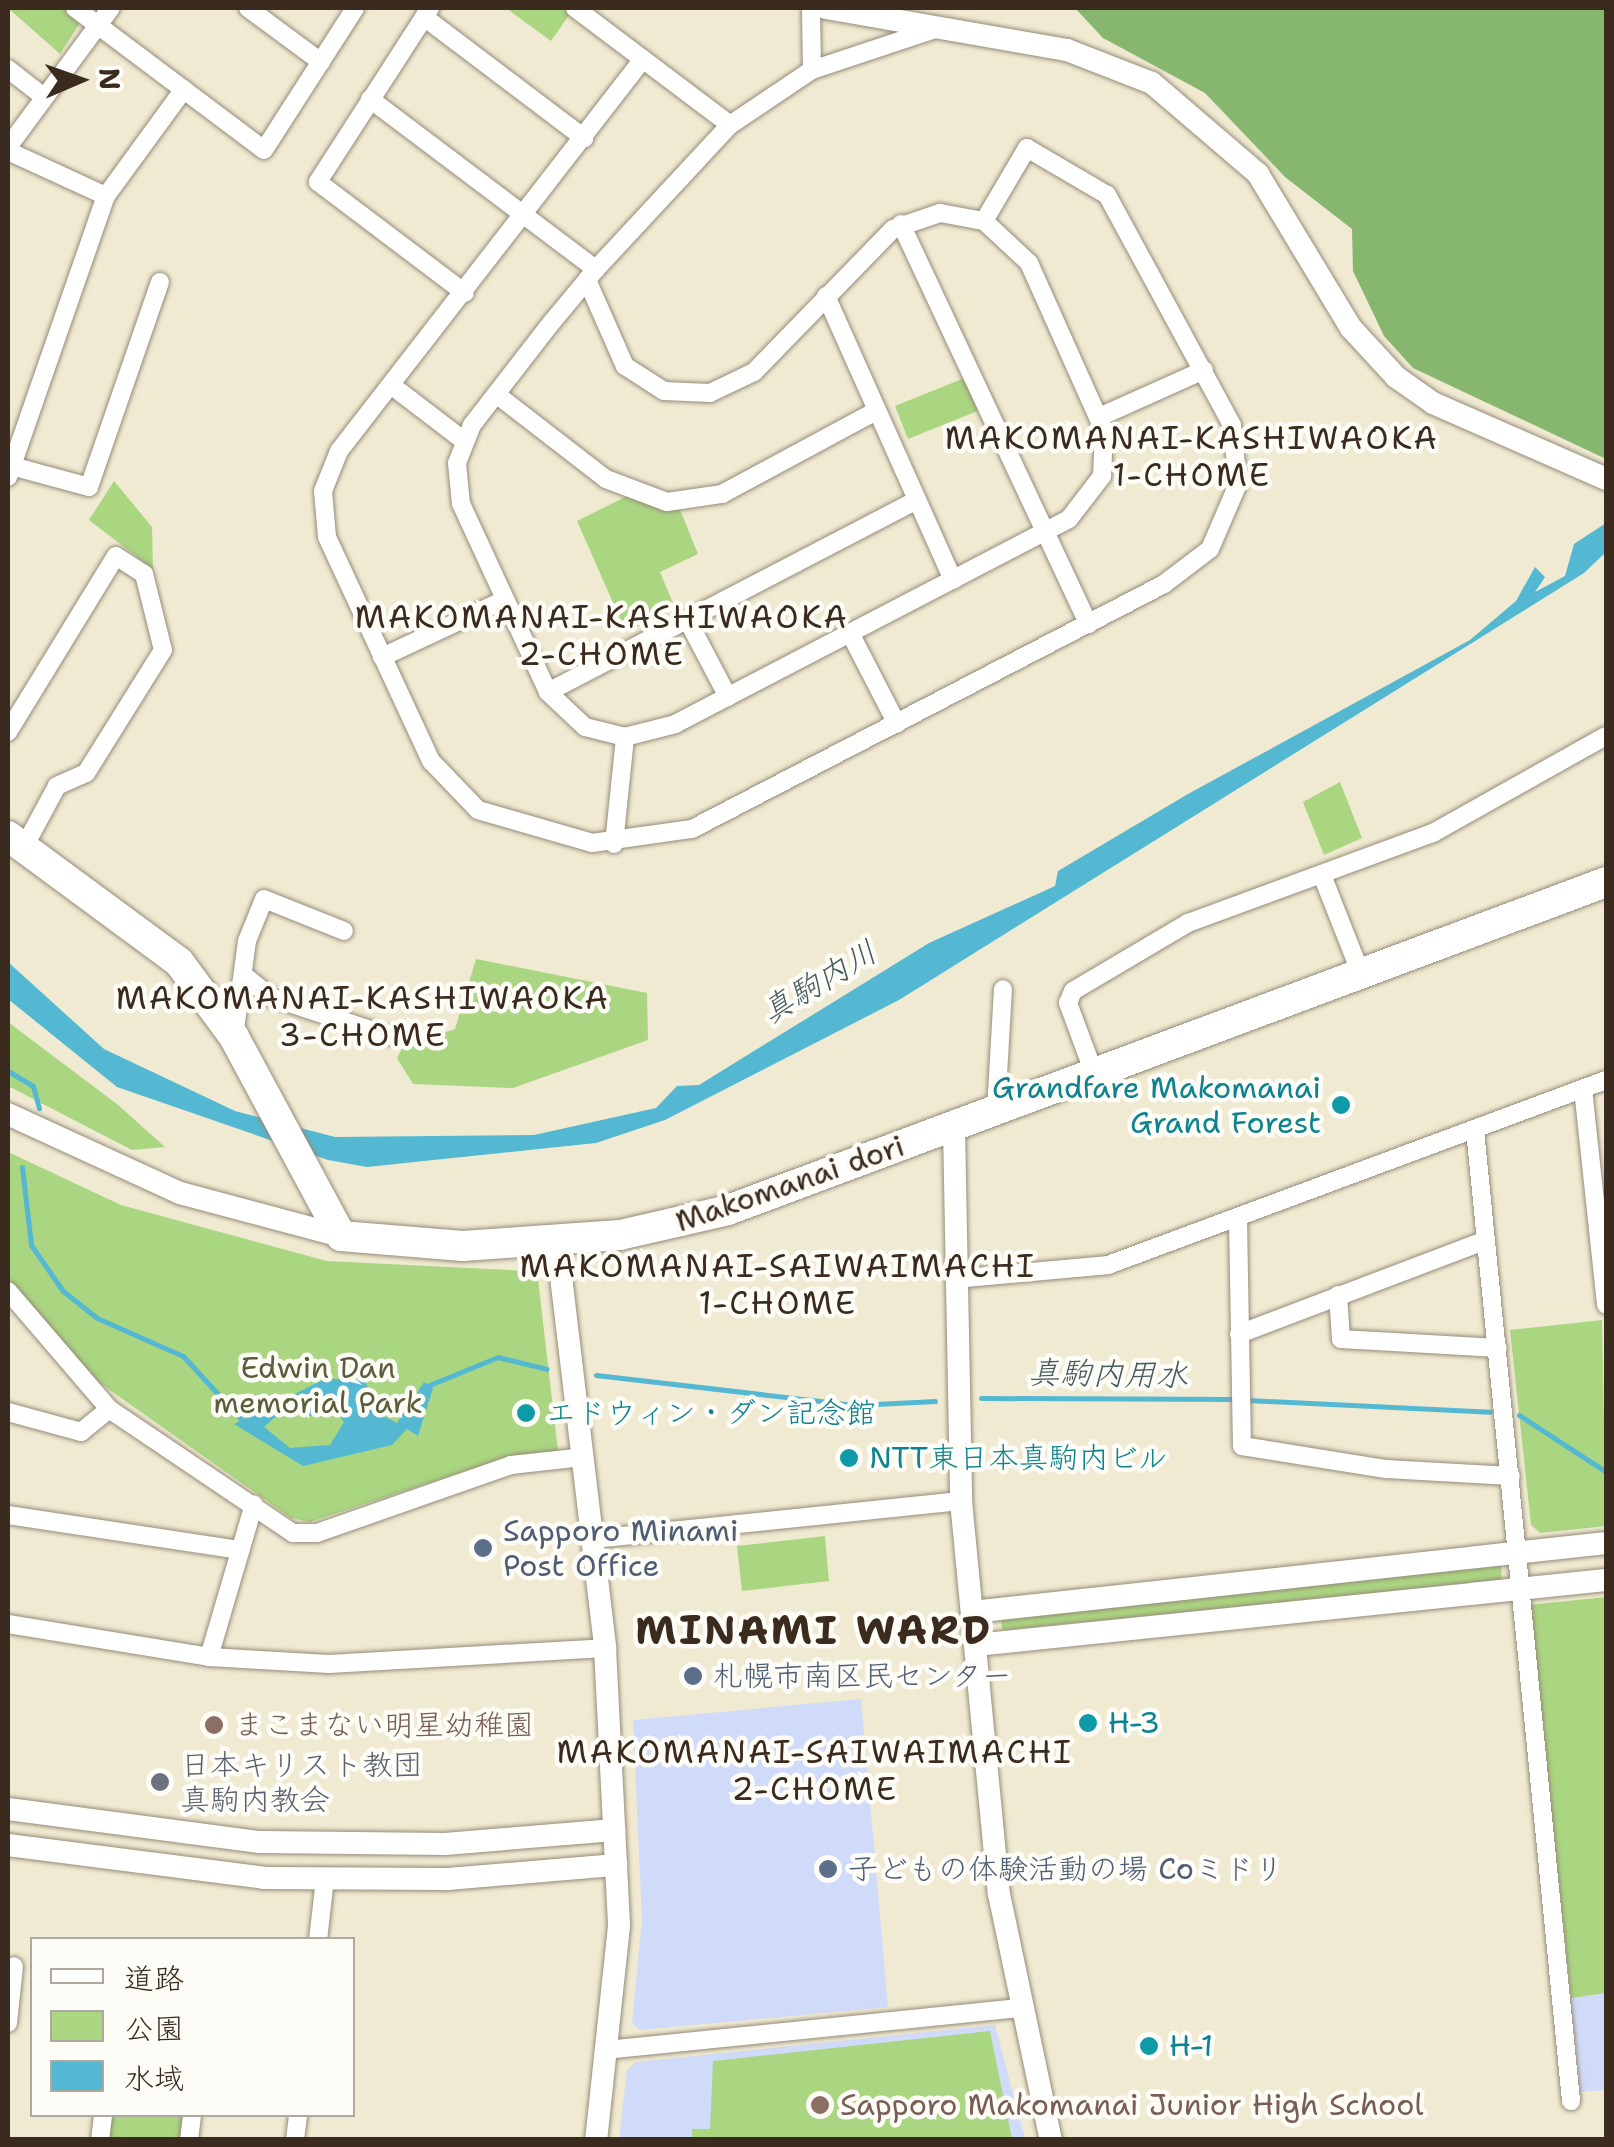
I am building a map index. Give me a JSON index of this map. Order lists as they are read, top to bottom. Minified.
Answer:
{"streets":{"highway":["Makomanai dori"]},"districts":["MAKOMANAI-KASHIWAOKA 1-CHOME","MAKOMANAI-KASHIWAOKA 2-CHOME","MAKOMANAI-KASHIWAOKA 3-CHOME","MAKOMANAI-SAIWAIMACHI 1-CHOME","MINAMI WARD","MAKOMANAI-SAIWAIMACHI 2-CHOME"],"water":["真駒内川","真駒内用水"],"parks":["Edwin Dan memorial Park"],"places":["Grandfare Makomanai Grand Forest","エドウィン・ダン記念館","NTT東日本真駒内ビル","Sapporo Minami Post Office","札幌市南区民センター","H-3","まこまない明星幼稚園","日本キリスト教団 真駒内教会","子どもの体験活動の場 Coミドリ","H-1","Sapporo Makomanai Junior High School"],"legend":["道路","公園","水域"],"north":"right"}
